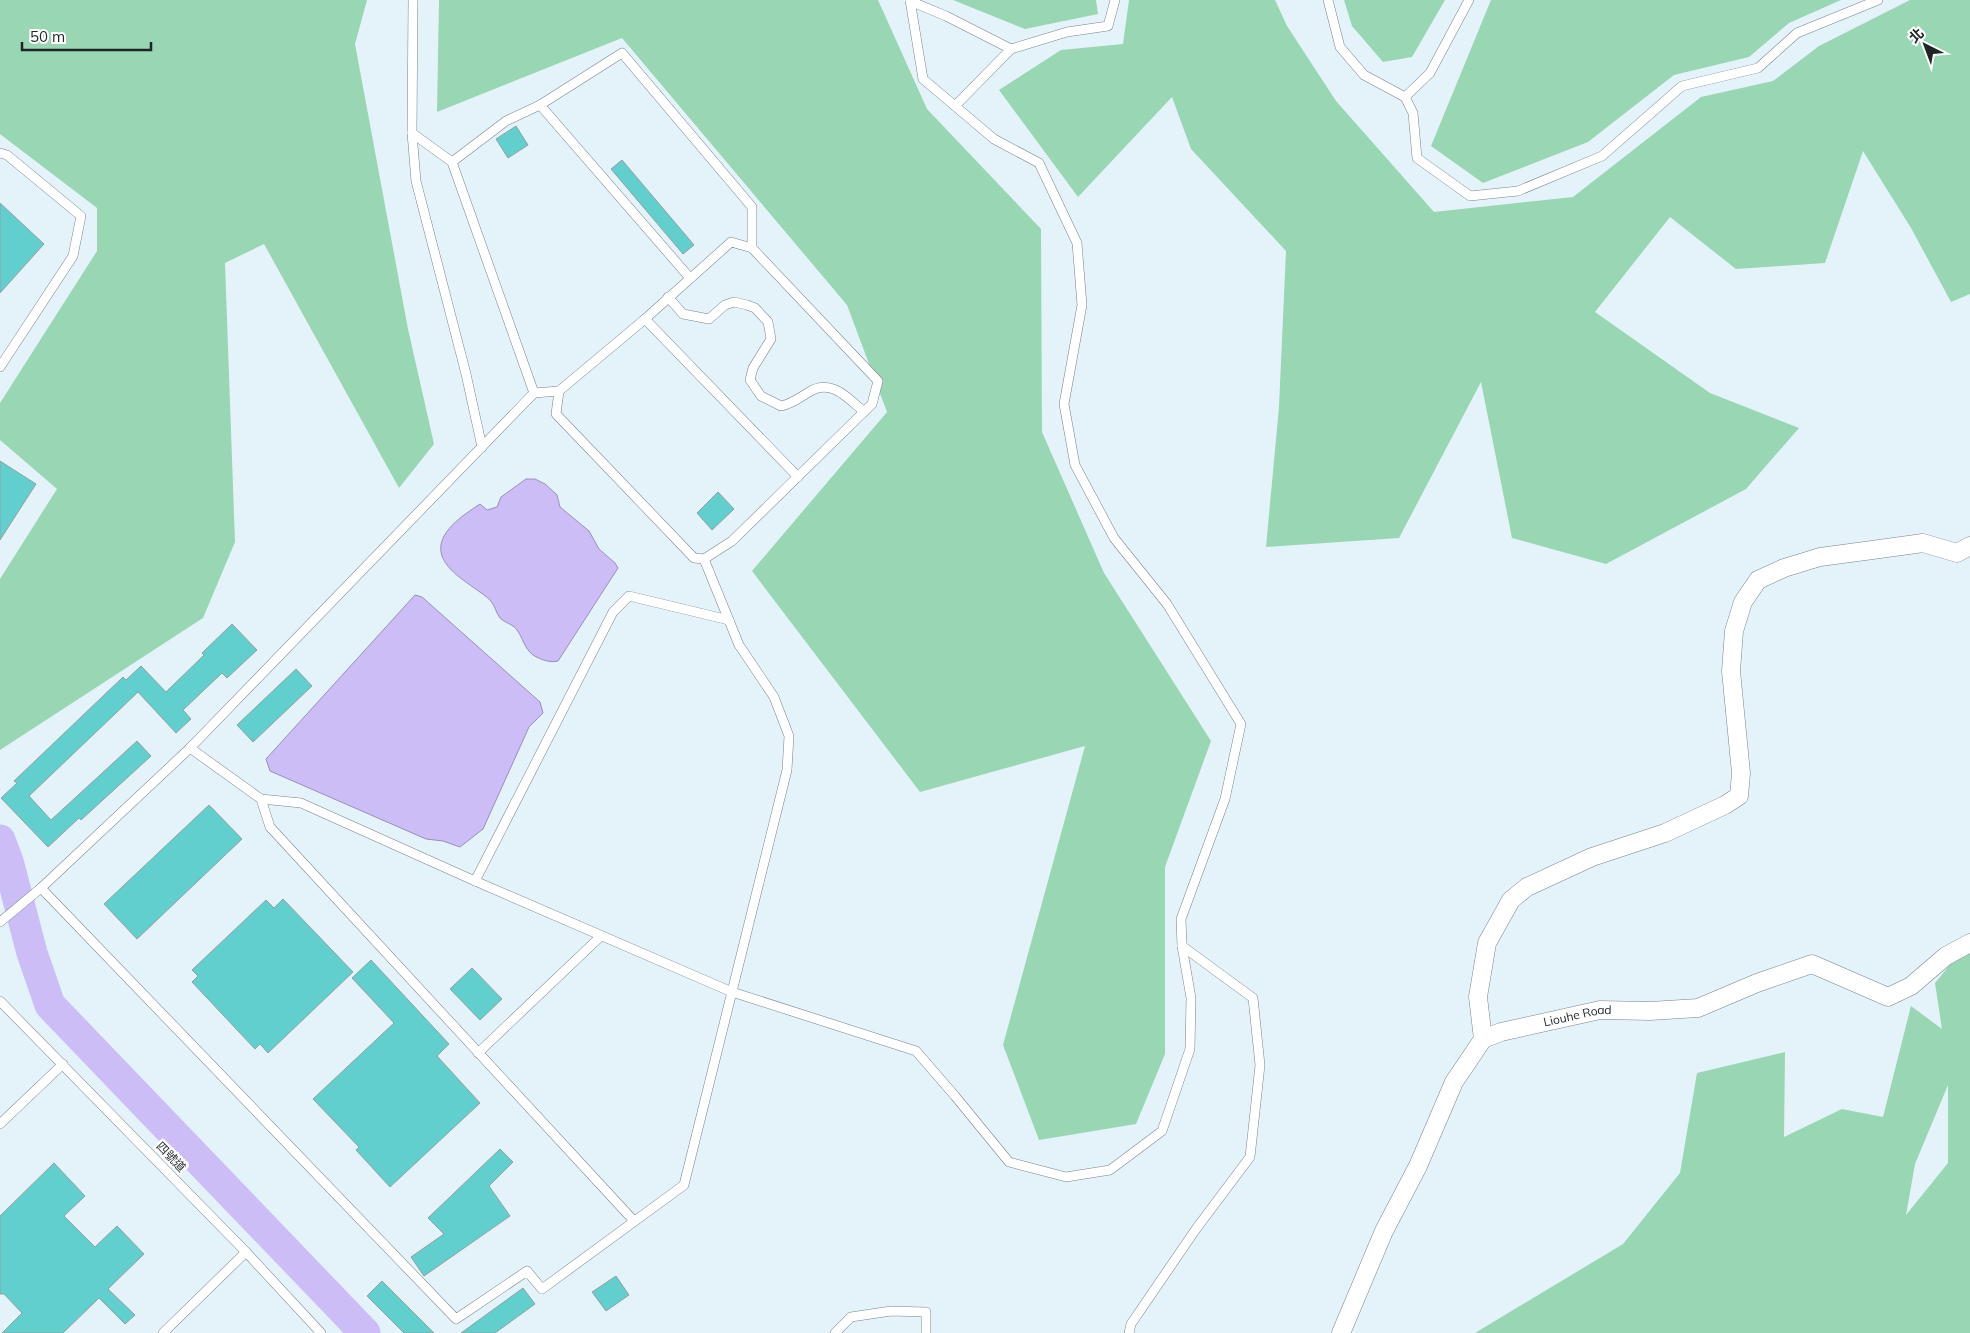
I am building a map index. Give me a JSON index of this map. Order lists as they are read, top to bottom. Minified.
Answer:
{"streets":{"street":["Liouhe Road"],"lane":["四號道"]},"scale_bar":"50 m","north":"top left"}
